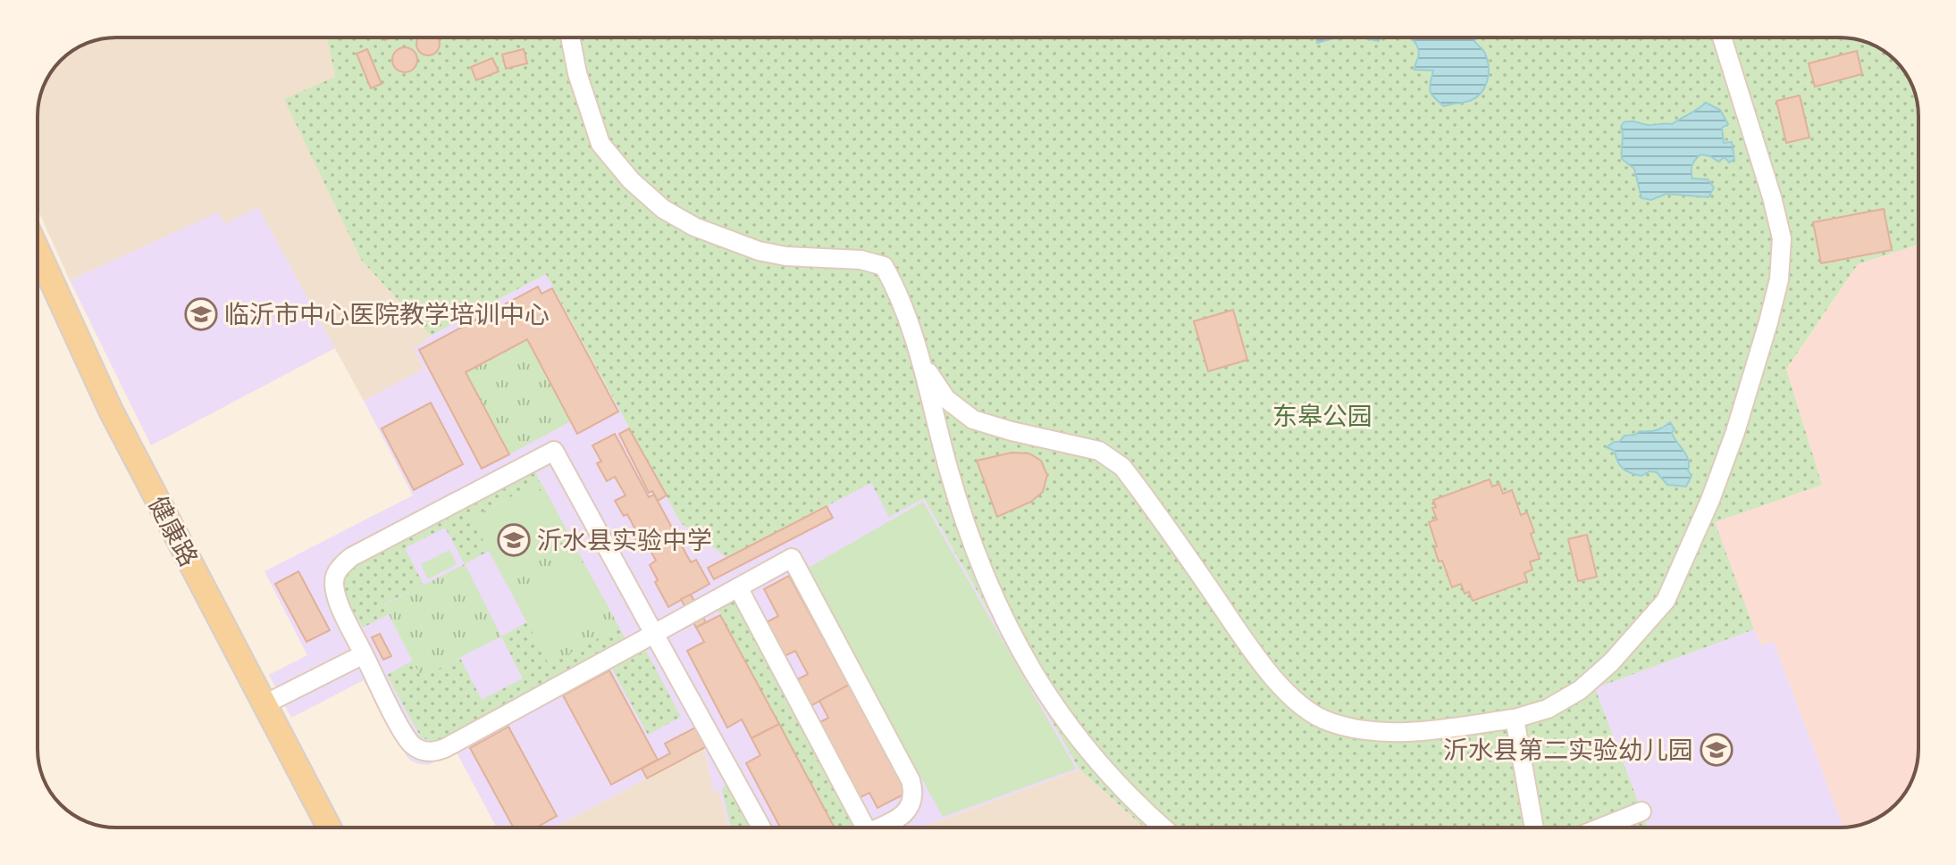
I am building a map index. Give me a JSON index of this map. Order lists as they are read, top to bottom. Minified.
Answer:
{"streets":{"main road":["健康路"]},"parks":["东皋公园"],"places":{"school or university":["临沂市中心医院教学培训中心","沂水县实验中学","沂水县第二实验幼儿园"]}}
